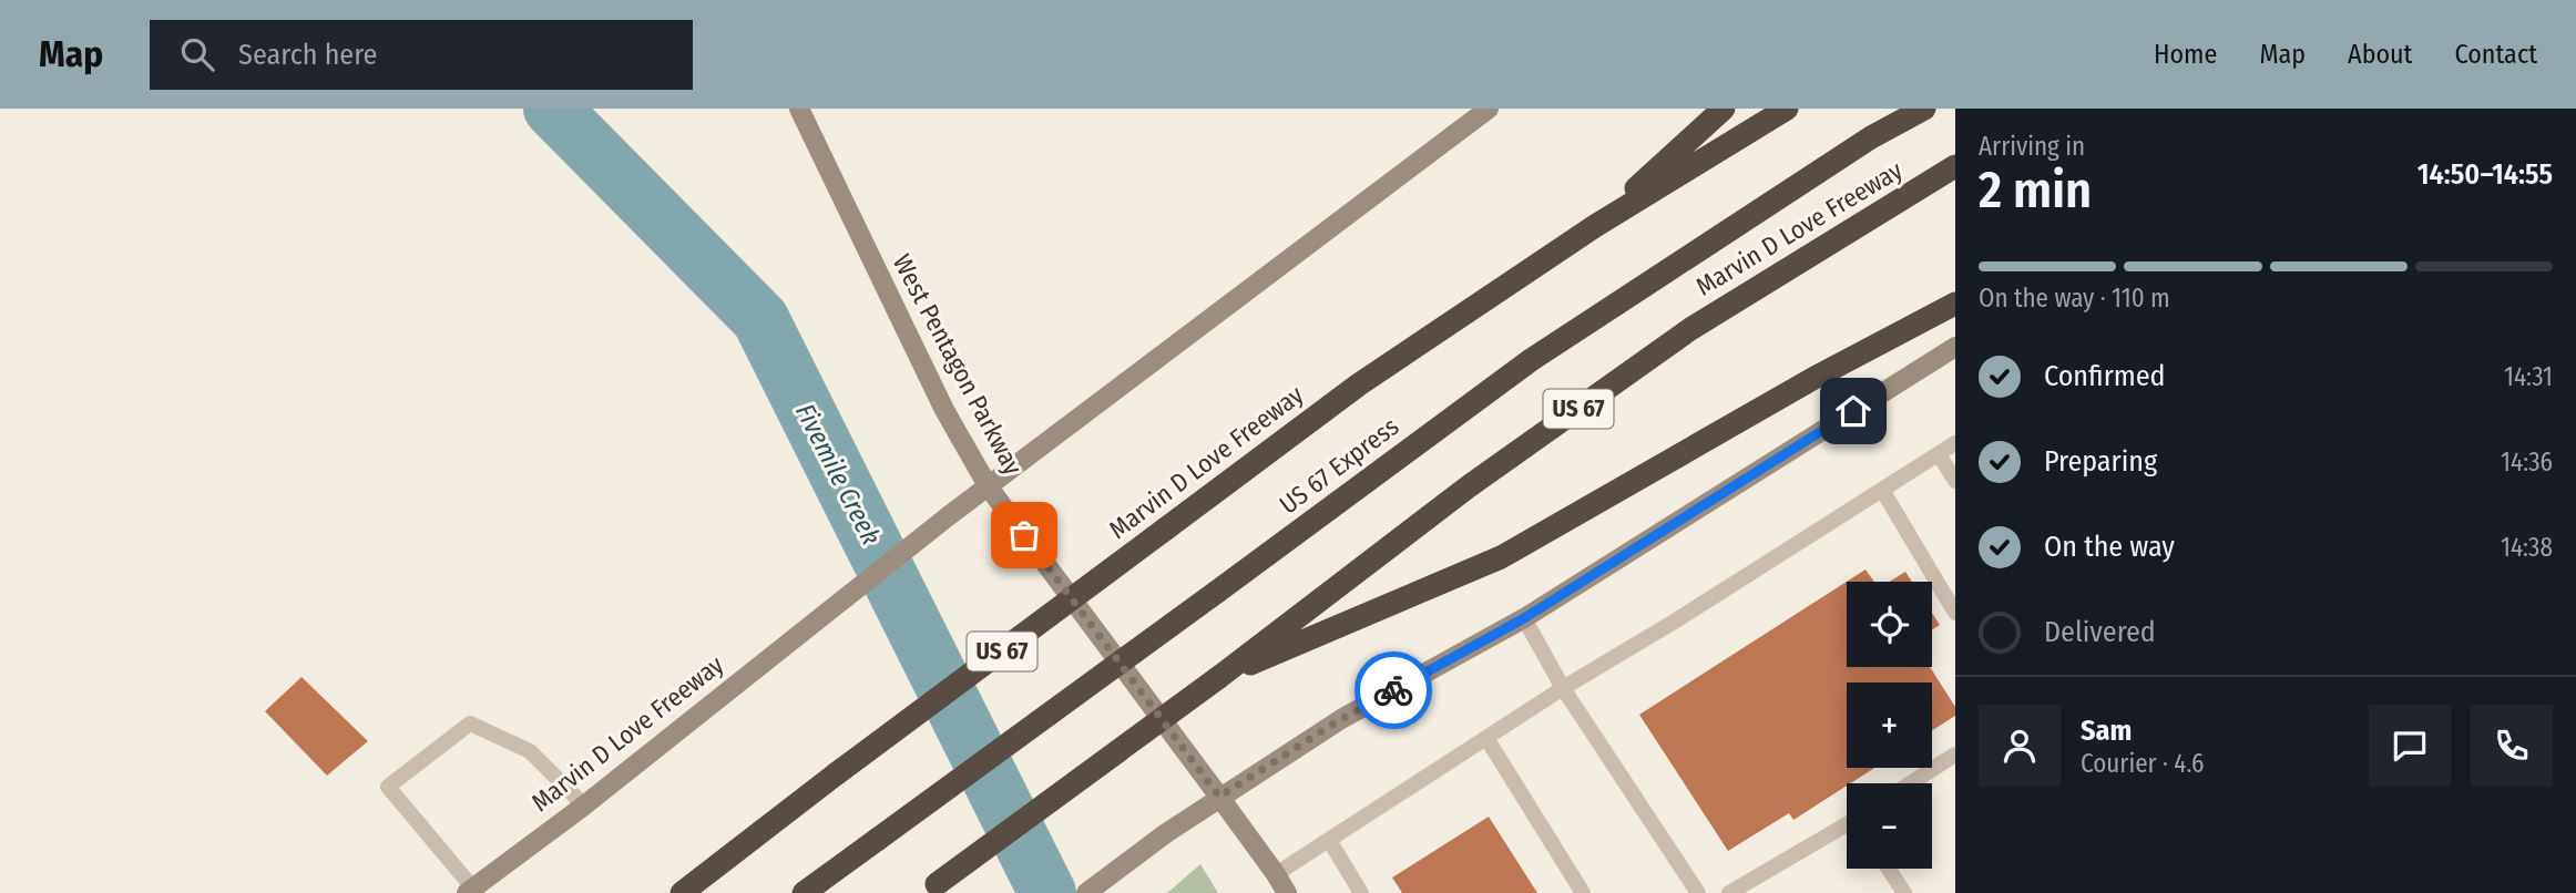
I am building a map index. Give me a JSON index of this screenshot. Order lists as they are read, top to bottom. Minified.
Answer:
{"streets":{"highway":["Marvin D Love Freeway","US 67","US 67 Express"],"main road":["West Pentagon Parkway"]},"crossings":[["Marvin D Love Freeway","West Pentagon Parkway"]],"water":["Fivemile Creek"],"page":{"header":"Map","search":"Search here","nav":["Home","Map","About","Contact"],"heading":["2 min","Arriving in","14:50–14:55"],"panel":["Sam","Courier · 4.6"],"bar":"On the way · 110 m","list":[["Confirmed","14:31"],["Preparing","14:36"],["On the way","14:38"],"Delivered"],"map_buttons":["+","−"]}}
